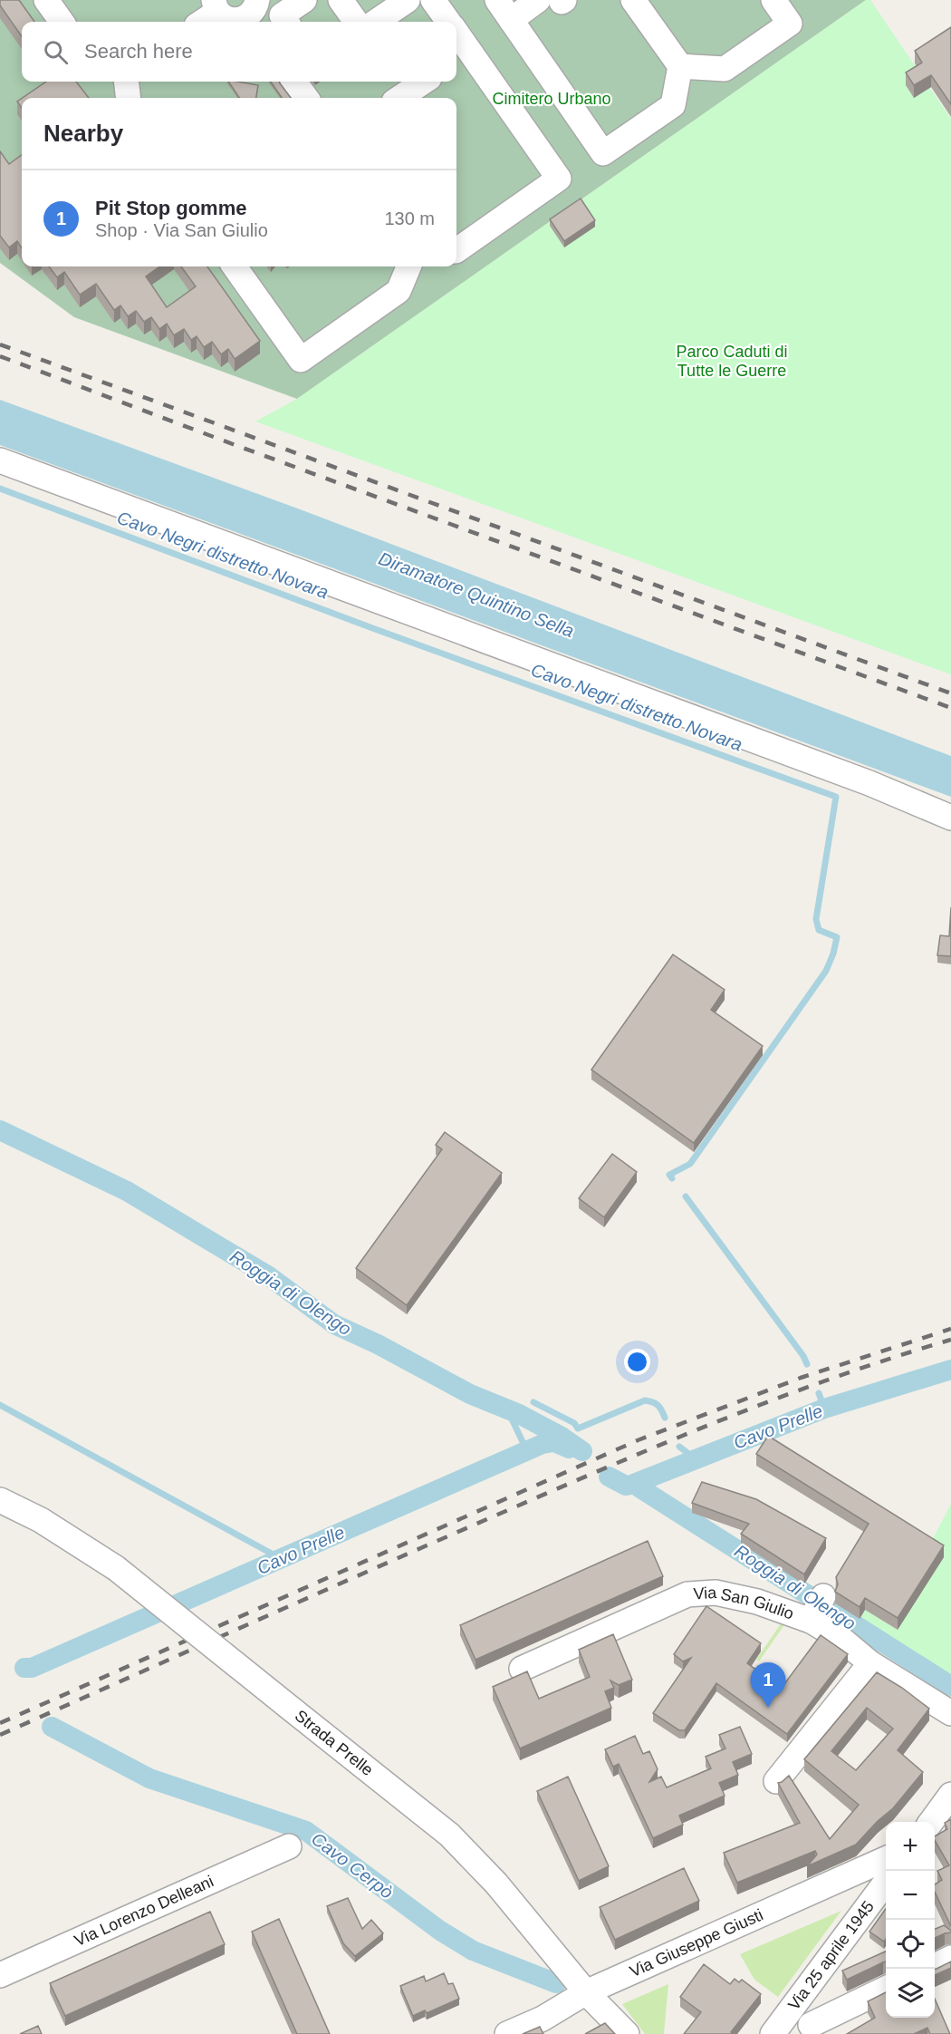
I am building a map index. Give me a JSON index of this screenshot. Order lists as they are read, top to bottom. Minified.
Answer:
{"streets":{"street":["Via San Giulio","Strada Prelle","Via Lorenzo Delleani","Via Giuseppe Giusti","Via 25 aprile 1945"]},"crossings":[["Strada Prelle","Via Giuseppe Giusti"]],"water":["Cavo Negri distretto Novara","Diramatore Quintino Sella","Roggia di Olengo","Cavo Prelle","Cavo Cerpò"],"parks":["Cimitero Urbano","Parco Caduti di Tutte le Guerre"],"page":{"search":"Search here","heading":"Nearby","list":[{"mark":"1","name":"Pit Stop gomme","note":"Shop · Via San Giulio","value":"130 m"}],"pins":"1","map_buttons":["+","−"]}}
